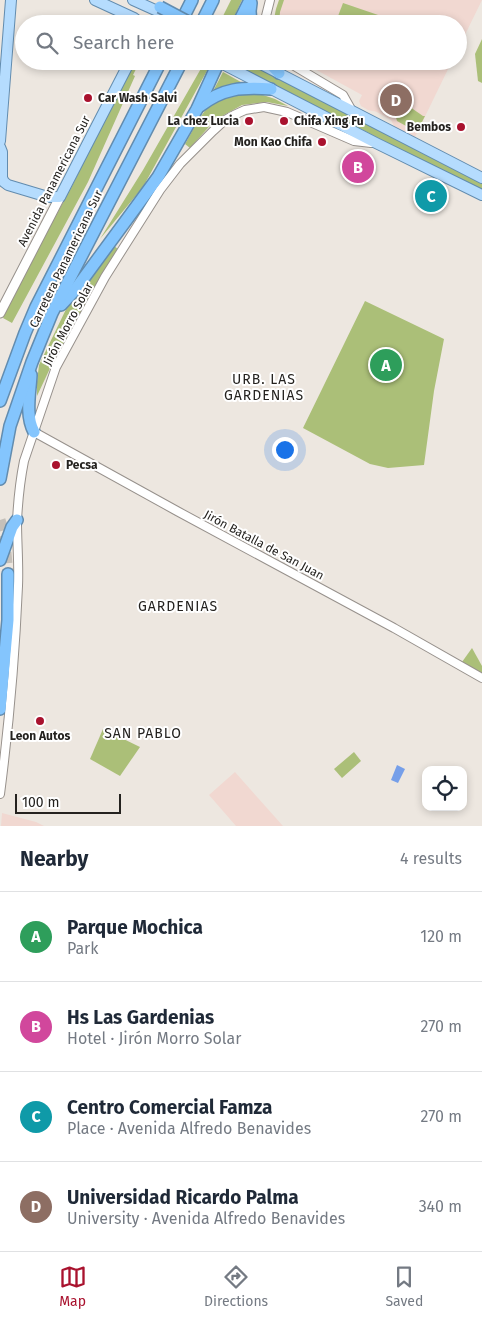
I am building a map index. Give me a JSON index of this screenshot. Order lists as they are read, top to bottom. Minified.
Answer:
{"streets":{"highway":["Carretera Panamericana Sur"],"main road":["Avenida Panamericana Sur"],"street":["Jirón Morro Solar","Jirón Batalla de San Juan"]},"crossings":[["Jirón Morro Solar","Jirón Batalla de San Juan"]],"districts":["URB. LAS GARDENIAS","GARDENIAS","SAN PABLO"],"places":["Car Wash Salvi","La chez Lucia","Chifa Xing Fu","Bembos","Mon Kao Chifa","Pecsa","Leon Autos"],"scale_bar":"100 m","page":{"search":"Search here","pins":["D","B","C","A"],"scale":"100 m","heading":["Nearby","4 results"],"list":[{"mark":"A","name":"Parque Mochica","note":"Park","value":"120 m"},{"mark":"B","name":"Hs Las Gardenias","note":"Hotel · Jirón Morro Solar","value":"270 m"},{"mark":"C","name":"Centro Comercial Famza","note":"Place · Avenida Alfredo Benavides","value":"270 m"},{"mark":"D","name":"Universidad Ricardo Palma","note":"University · Avenida Alfredo Benavides","value":"340 m"}],"nav":["Map","Directions","Saved"]}}
